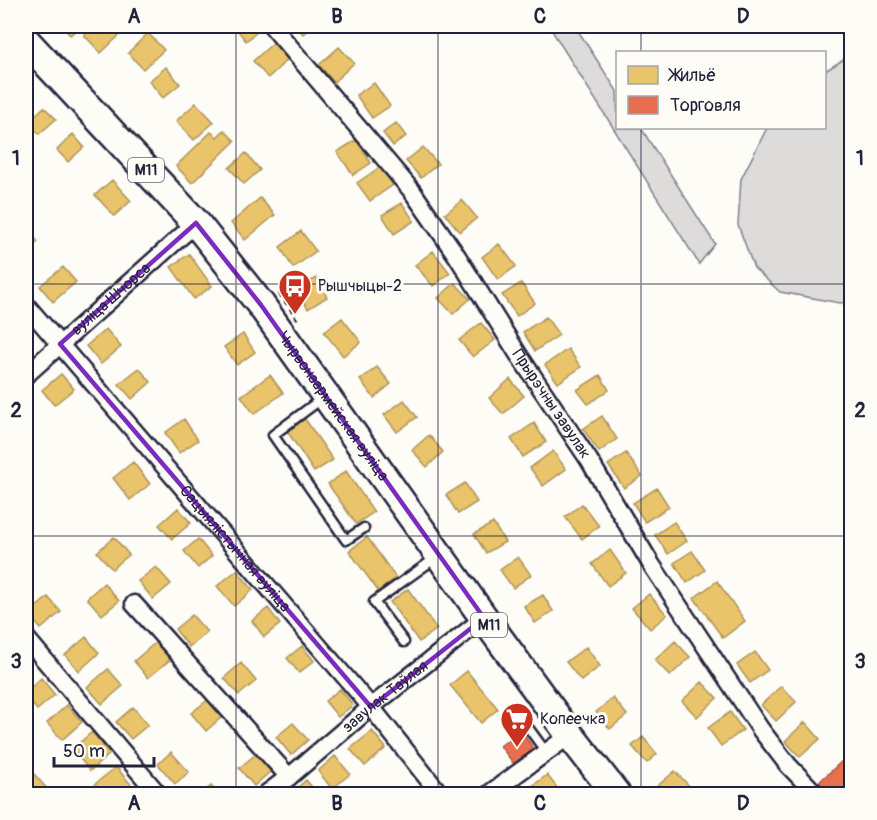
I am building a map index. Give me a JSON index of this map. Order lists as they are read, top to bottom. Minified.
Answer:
{"streets":{"highway":["М11","Чырвонаармейская вуліца"],"street":["вуліца Шчорса","Прырэчны завулак","Сацыялістычная вуліца","завулак Таўлая"]},"crossings":[["вуліца Шчорса","Чырвонаармейская вуліца"],["вуліца Шчорса","Сацыялістычная вуліца"],["Чырвонаармейская вуліца","завулак Таўлая"],["Сацыялістычная вуліца","завулак Таўлая"]],"places":{"bus stop":["Рышчыцы-2"],"supermarket":["Копеечка"]},"legend":["Жильё","Торговля"],"scale_bar":"50 m","grid":{"columns":["A","B","C","D"],"rows":["1","2","3"]}}
